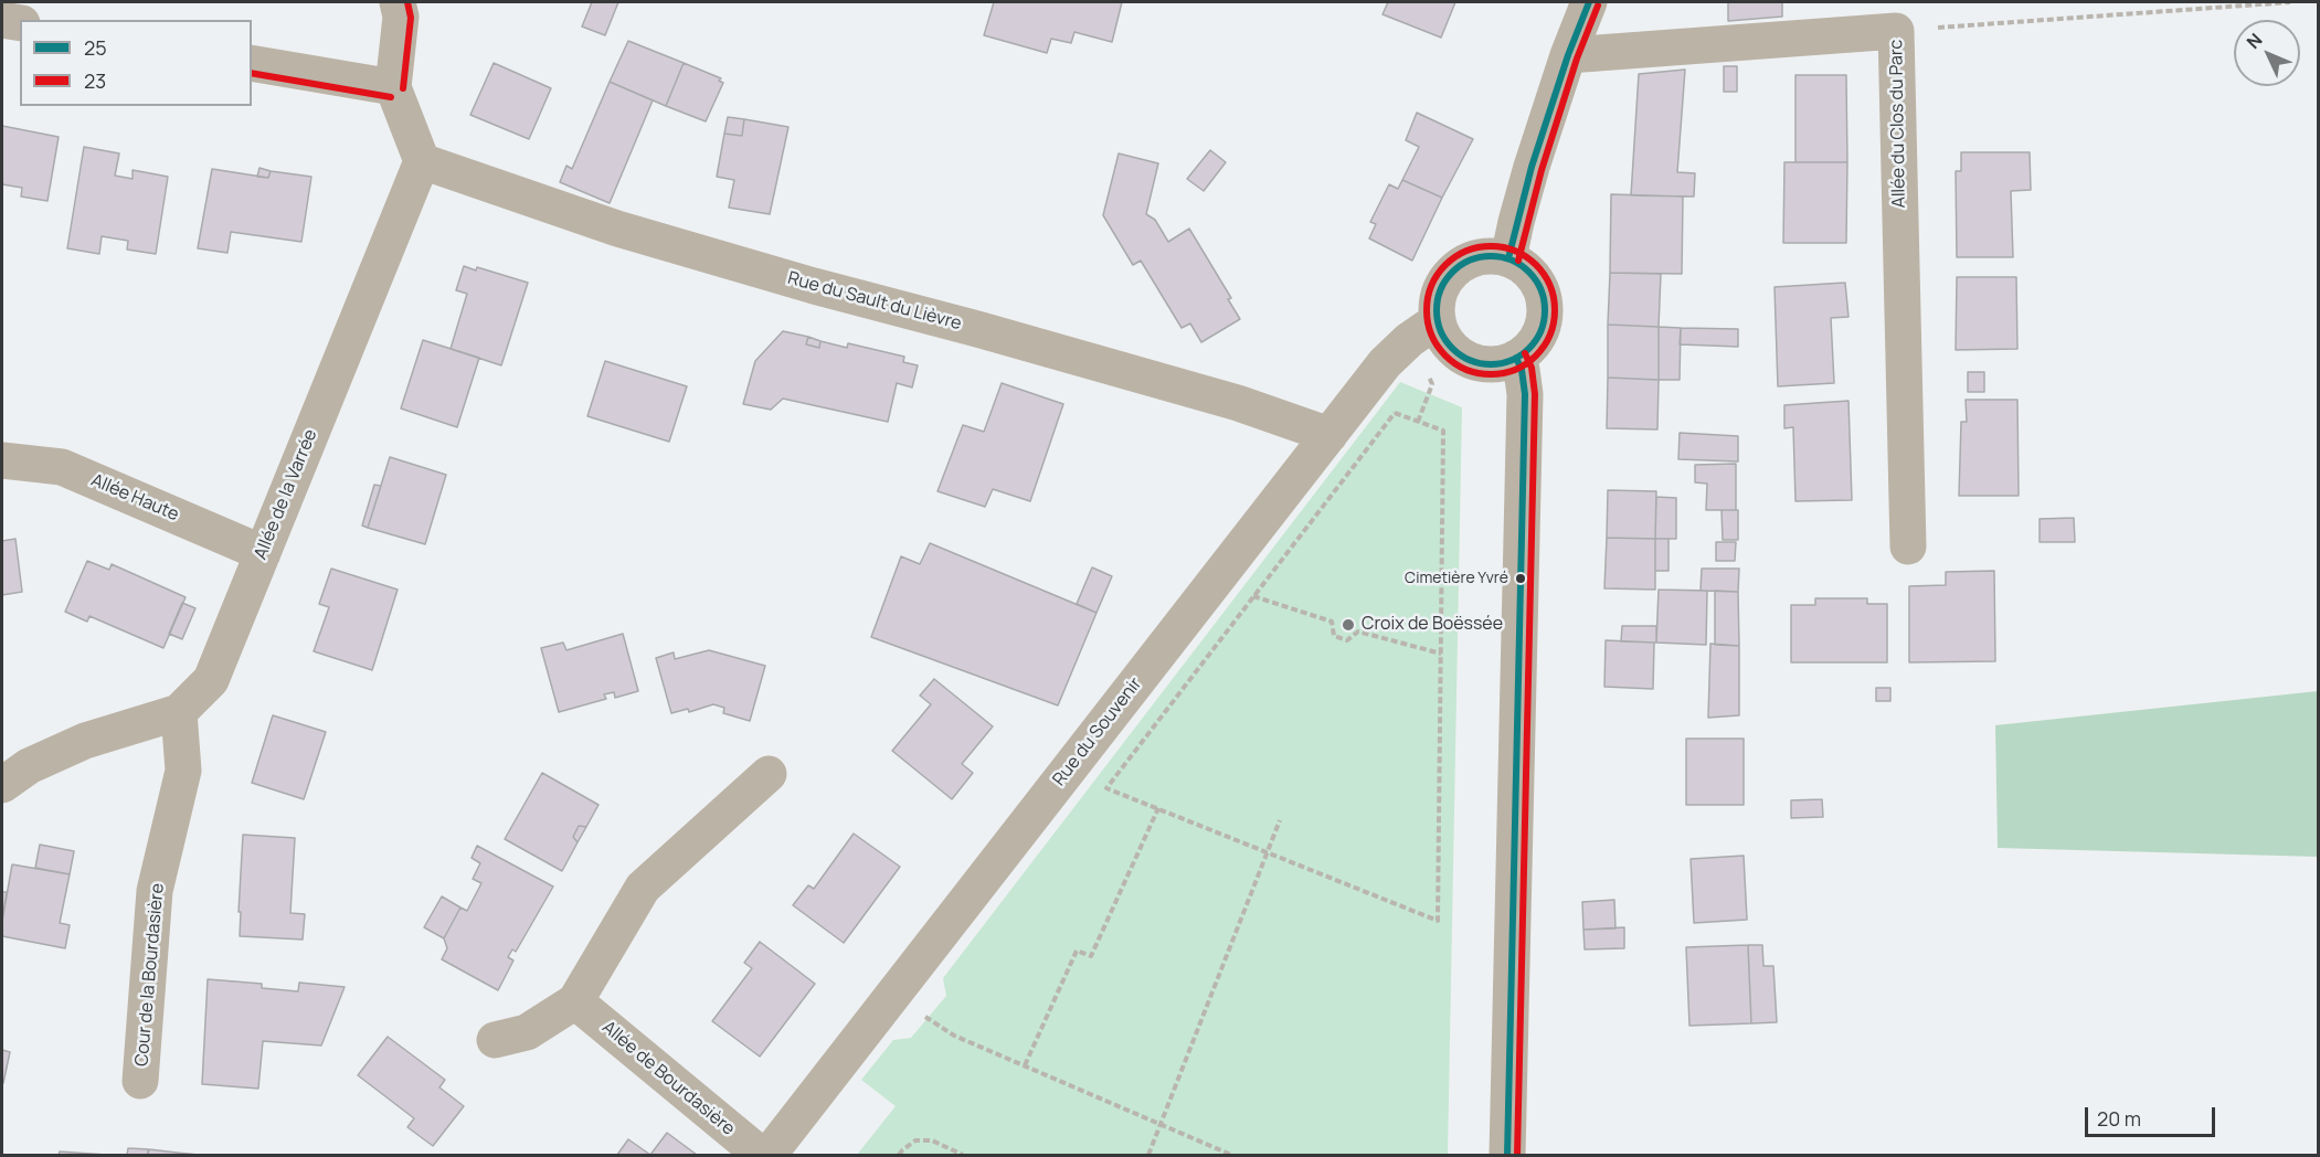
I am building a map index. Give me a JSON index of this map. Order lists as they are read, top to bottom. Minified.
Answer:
{"streets":{"street":["Allée du Clos du Parc","Rue du Sault du Lièvre","Allée de la Varrée","Allée Haute","Rue du Souvenir","Cour de la Bourdasière","Allée de Bourdasière"]},"crossings":[["Rue du Sault du Lièvre","Allée de la Varrée"],["Rue du Sault du Lièvre","Rue du Souvenir"],["Allée de la Varrée","Allée Haute"],["Allée de la Varrée","Cour de la Bourdasière"]],"places":["Cimetière Yvré","Croix de Boëssée"],"lines":["transit line 25","transit line 23"],"legend":["25","23"],"scale_bar":"20 m","north":"top left"}
